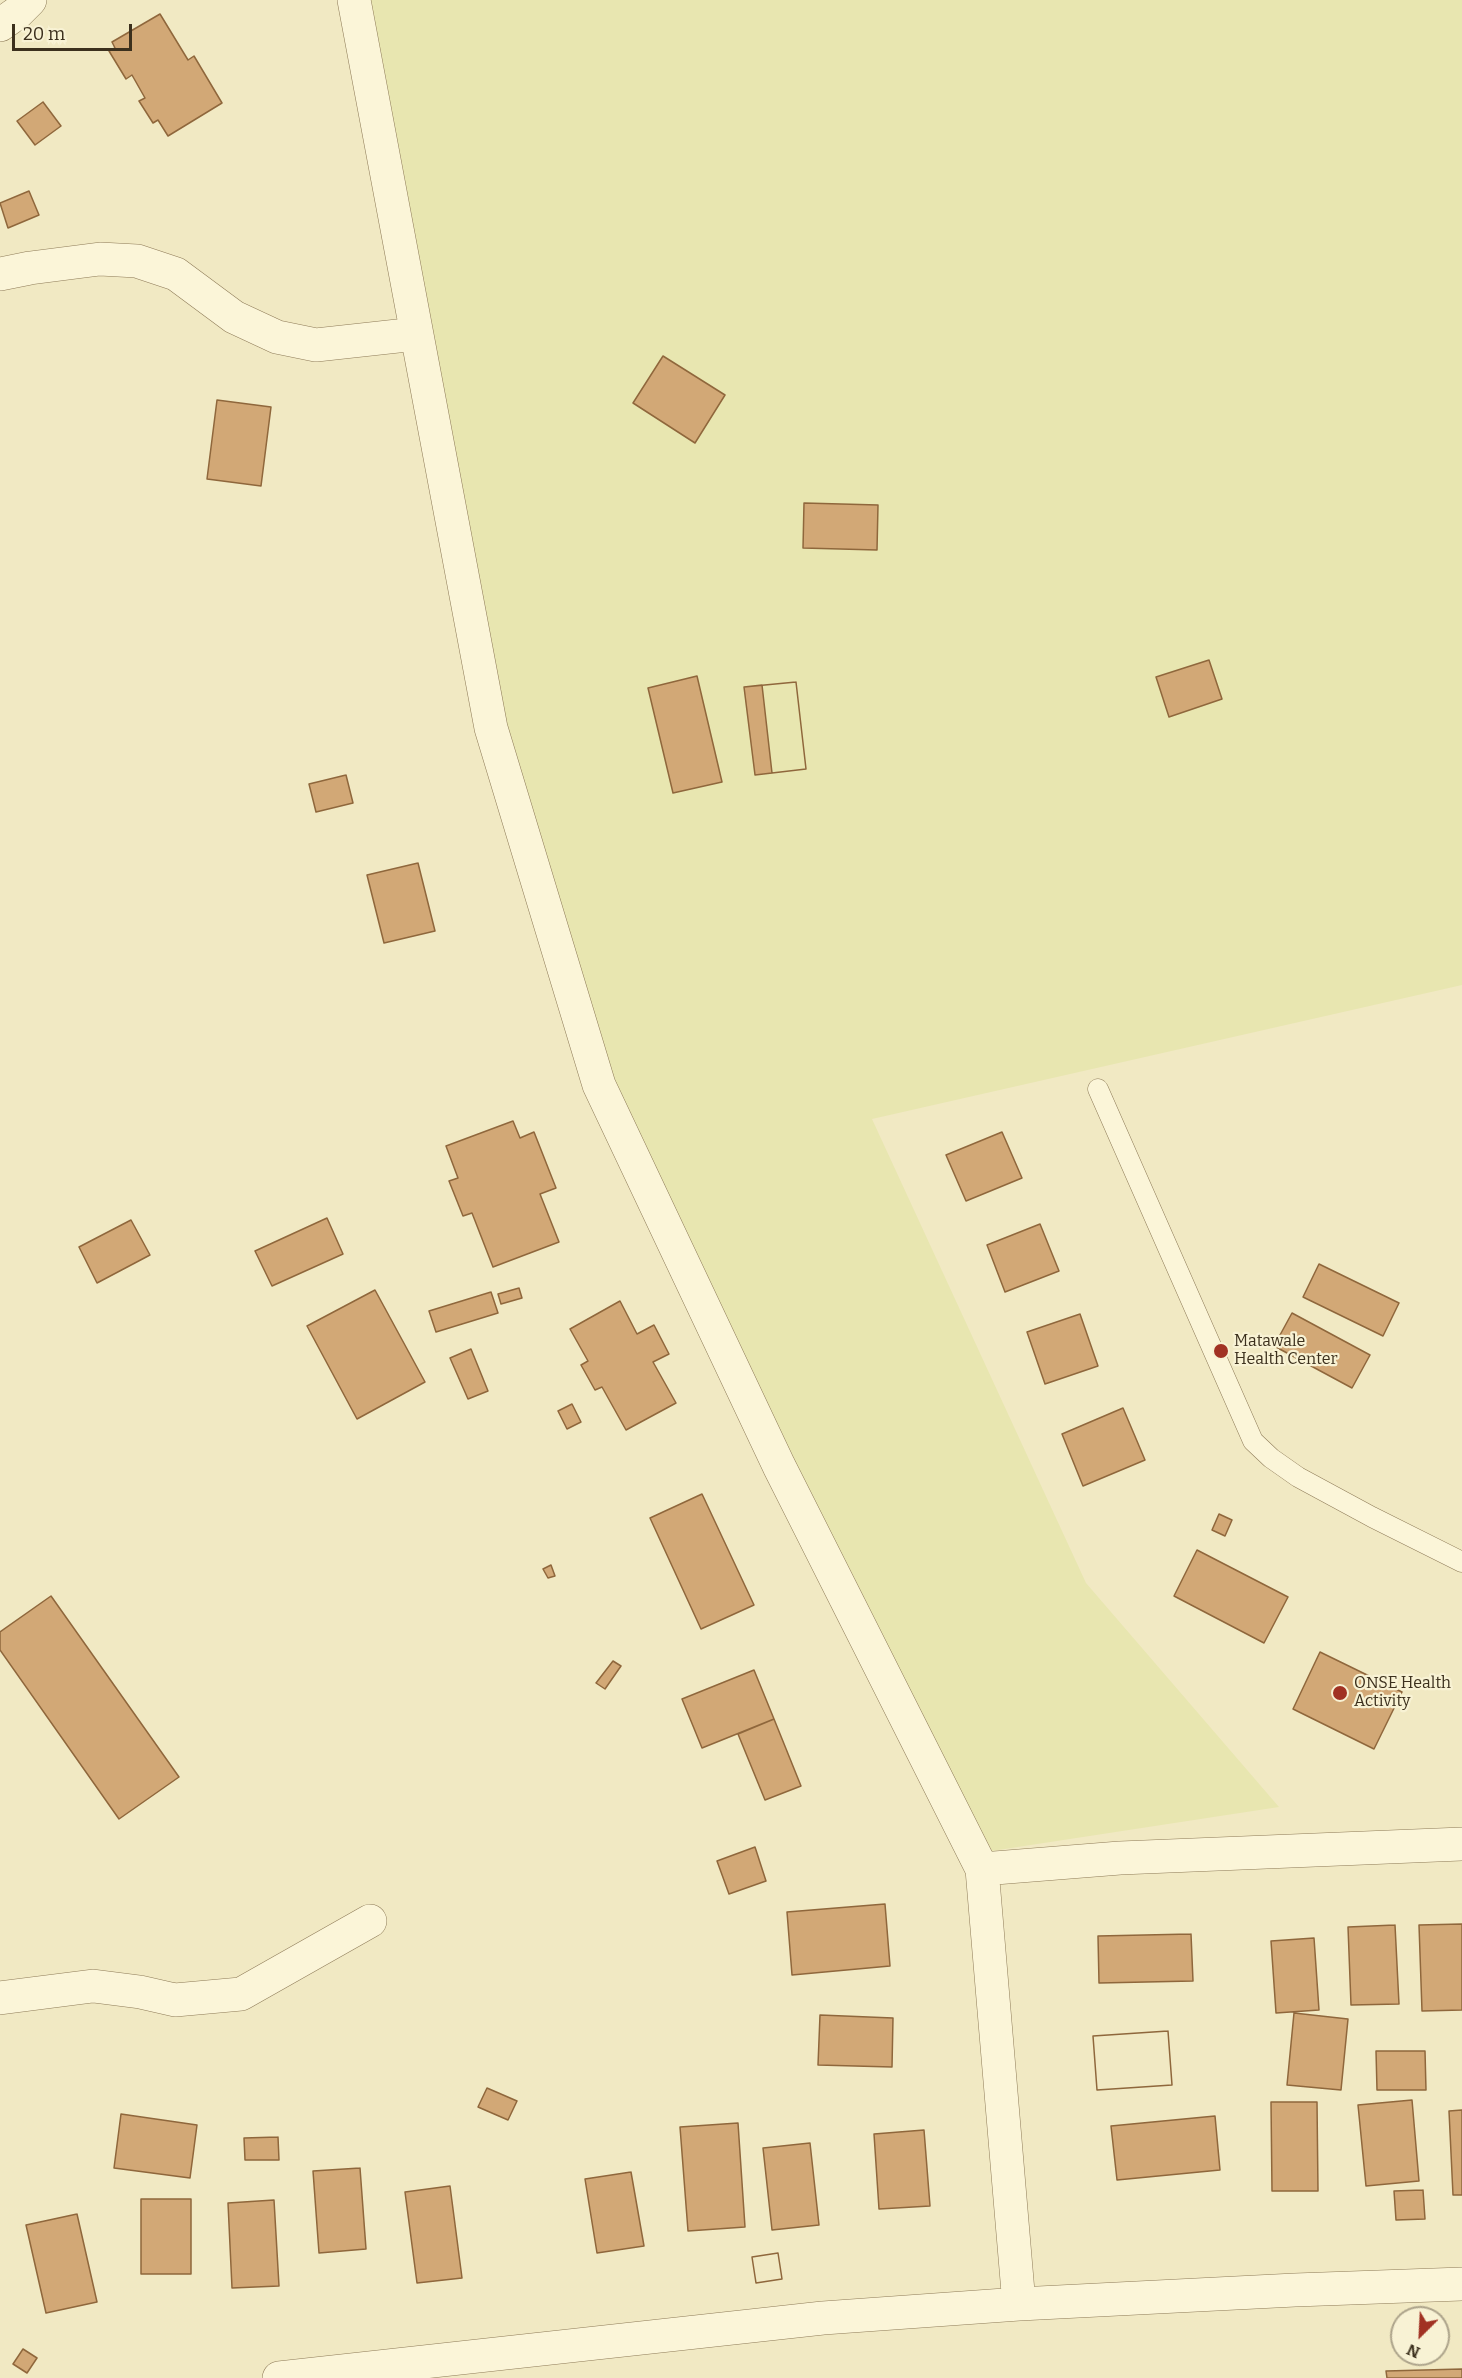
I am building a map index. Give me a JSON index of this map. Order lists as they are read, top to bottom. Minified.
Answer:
{"places":["Matawale Health Center","ONSE Health Activity"],"scale_bar":"20 m","north":"bottom left"}
